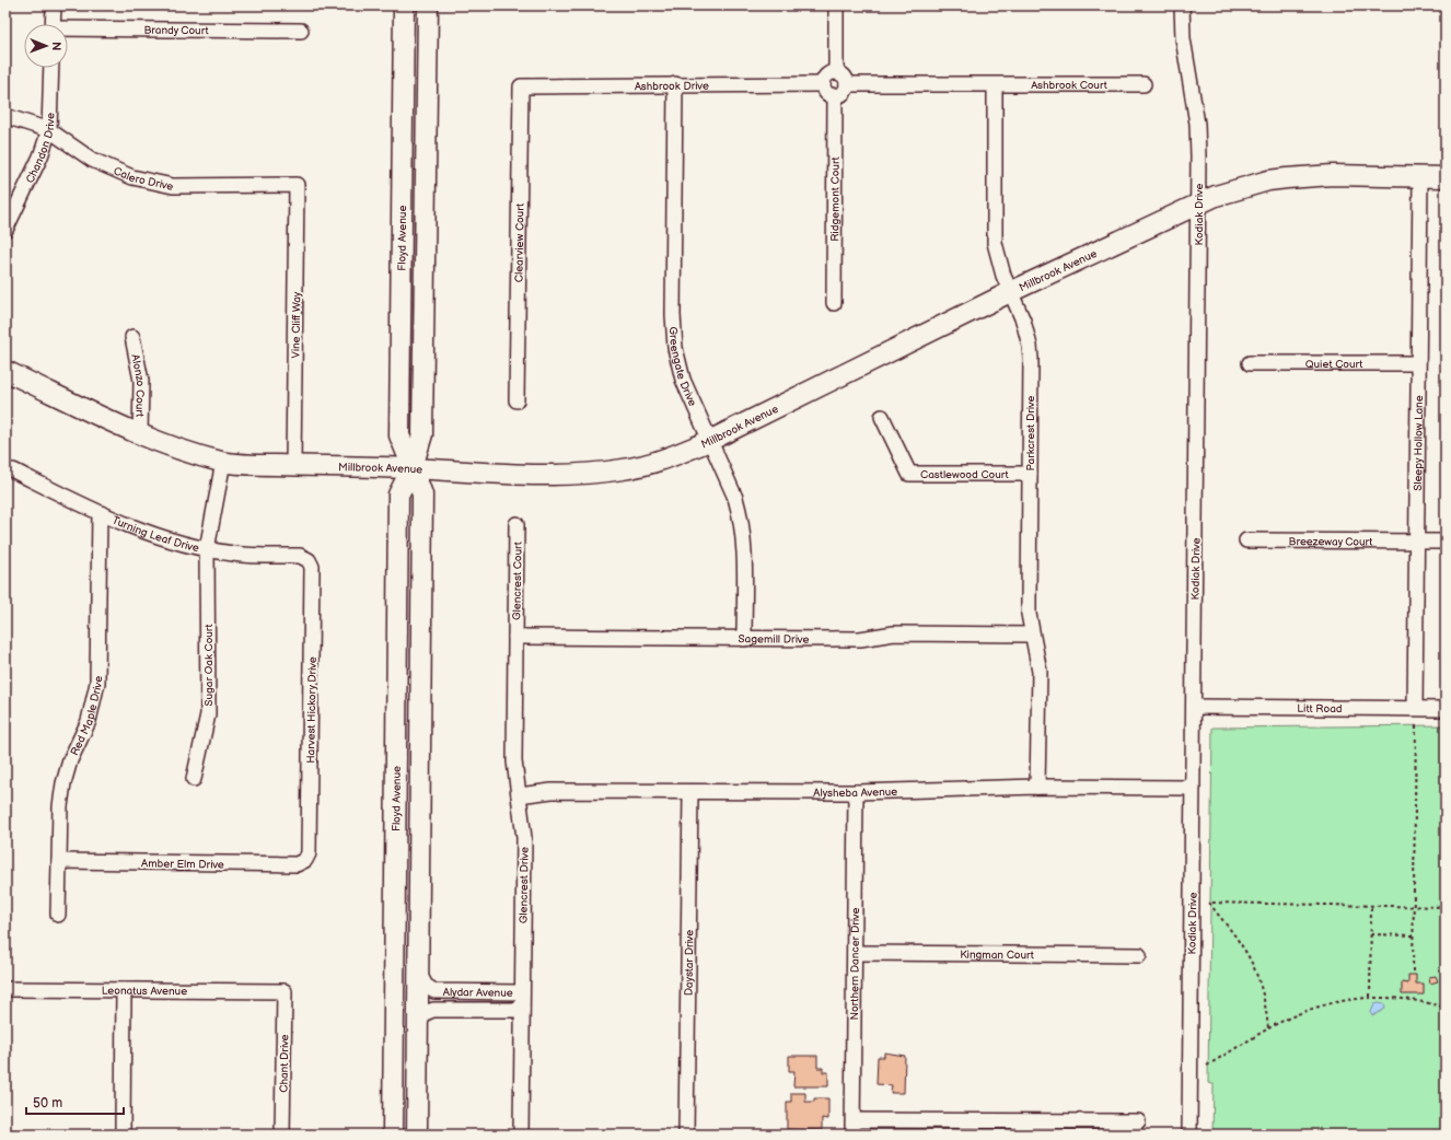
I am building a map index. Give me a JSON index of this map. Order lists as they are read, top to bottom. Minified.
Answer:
{"streets":{"street":["Brandy Court","Ashbrook Drive","Ashbrook Court","Chandon Drive","Calero Drive","Ridgemont Court","Kodiak Drive","Floyd Avenue","Clearview Court","Millbrook Avenue","Vine Cliff Way","Quiet Court","Greengate Drive","Alonzo Court","Parkcrest Drive","Sleepy Hollow Lane","Castlewood Court","Turning Leaf Drive","Breezeway Court","Glencrest Court","Sagemill Drive","Sugar Oak Court","Litt Road","Harvest Hickory Drive","Red Maple Drive","Alysheba Avenue","Amber Elm Drive","Glencrest Drive","Kingman Court","Daystar Drive","Northern Dancer Drive","Leonatus Avenue","Alydar Avenue","Chant Drive"]},"crossings":[["Ashbrook Drive","Ridgemont Court"],["Ashbrook Drive","Clearview Court"],["Ashbrook Drive","Greengate Drive"],["Ashbrook Court","Parkcrest Drive"],["Chandon Drive","Calero Drive"],["Calero Drive","Vine Cliff Way"],["Kodiak Drive","Millbrook Avenue"],["Kodiak Drive","Litt Road"],["Kodiak Drive","Alysheba Avenue"],["Floyd Avenue","Millbrook Avenue"],["Floyd Avenue","Alydar Avenue"],["Millbrook Avenue","Vine Cliff Way"],["Millbrook Avenue","Greengate Drive"],["Millbrook Avenue","Alonzo Court"],["Millbrook Avenue","Parkcrest Drive"],["Millbrook Avenue","Sleepy Hollow Lane"],["Millbrook Avenue","Sugar Oak Court"],["Quiet Court","Sleepy Hollow Lane"],["Greengate Drive","Sagemill Drive"],["Parkcrest Drive","Castlewood Court"],["Parkcrest Drive","Sagemill Drive"],["Parkcrest Drive","Alysheba Avenue"],["Sleepy Hollow Lane","Breezeway Court"],["Sleepy Hollow Lane","Litt Road"],["Turning Leaf Drive","Sugar Oak Court"],["Turning Leaf Drive","Harvest Hickory Drive"],["Turning Leaf Drive","Red Maple Drive"],["Glencrest Court","Sagemill Drive"],["Glencrest Court","Glencrest Drive"],["Sagemill Drive","Glencrest Drive"],["Harvest Hickory Drive","Amber Elm Drive"],["Red Maple Drive","Amber Elm Drive"],["Alysheba Avenue","Glencrest Drive"],["Alysheba Avenue","Daystar Drive"],["Alysheba Avenue","Northern Dancer Drive"],["Glencrest Drive","Alydar Avenue"],["Kingman Court","Northern Dancer Drive"],["Leonatus Avenue","Chant Drive"]],"scale_bar":"50 m","north":"right"}
